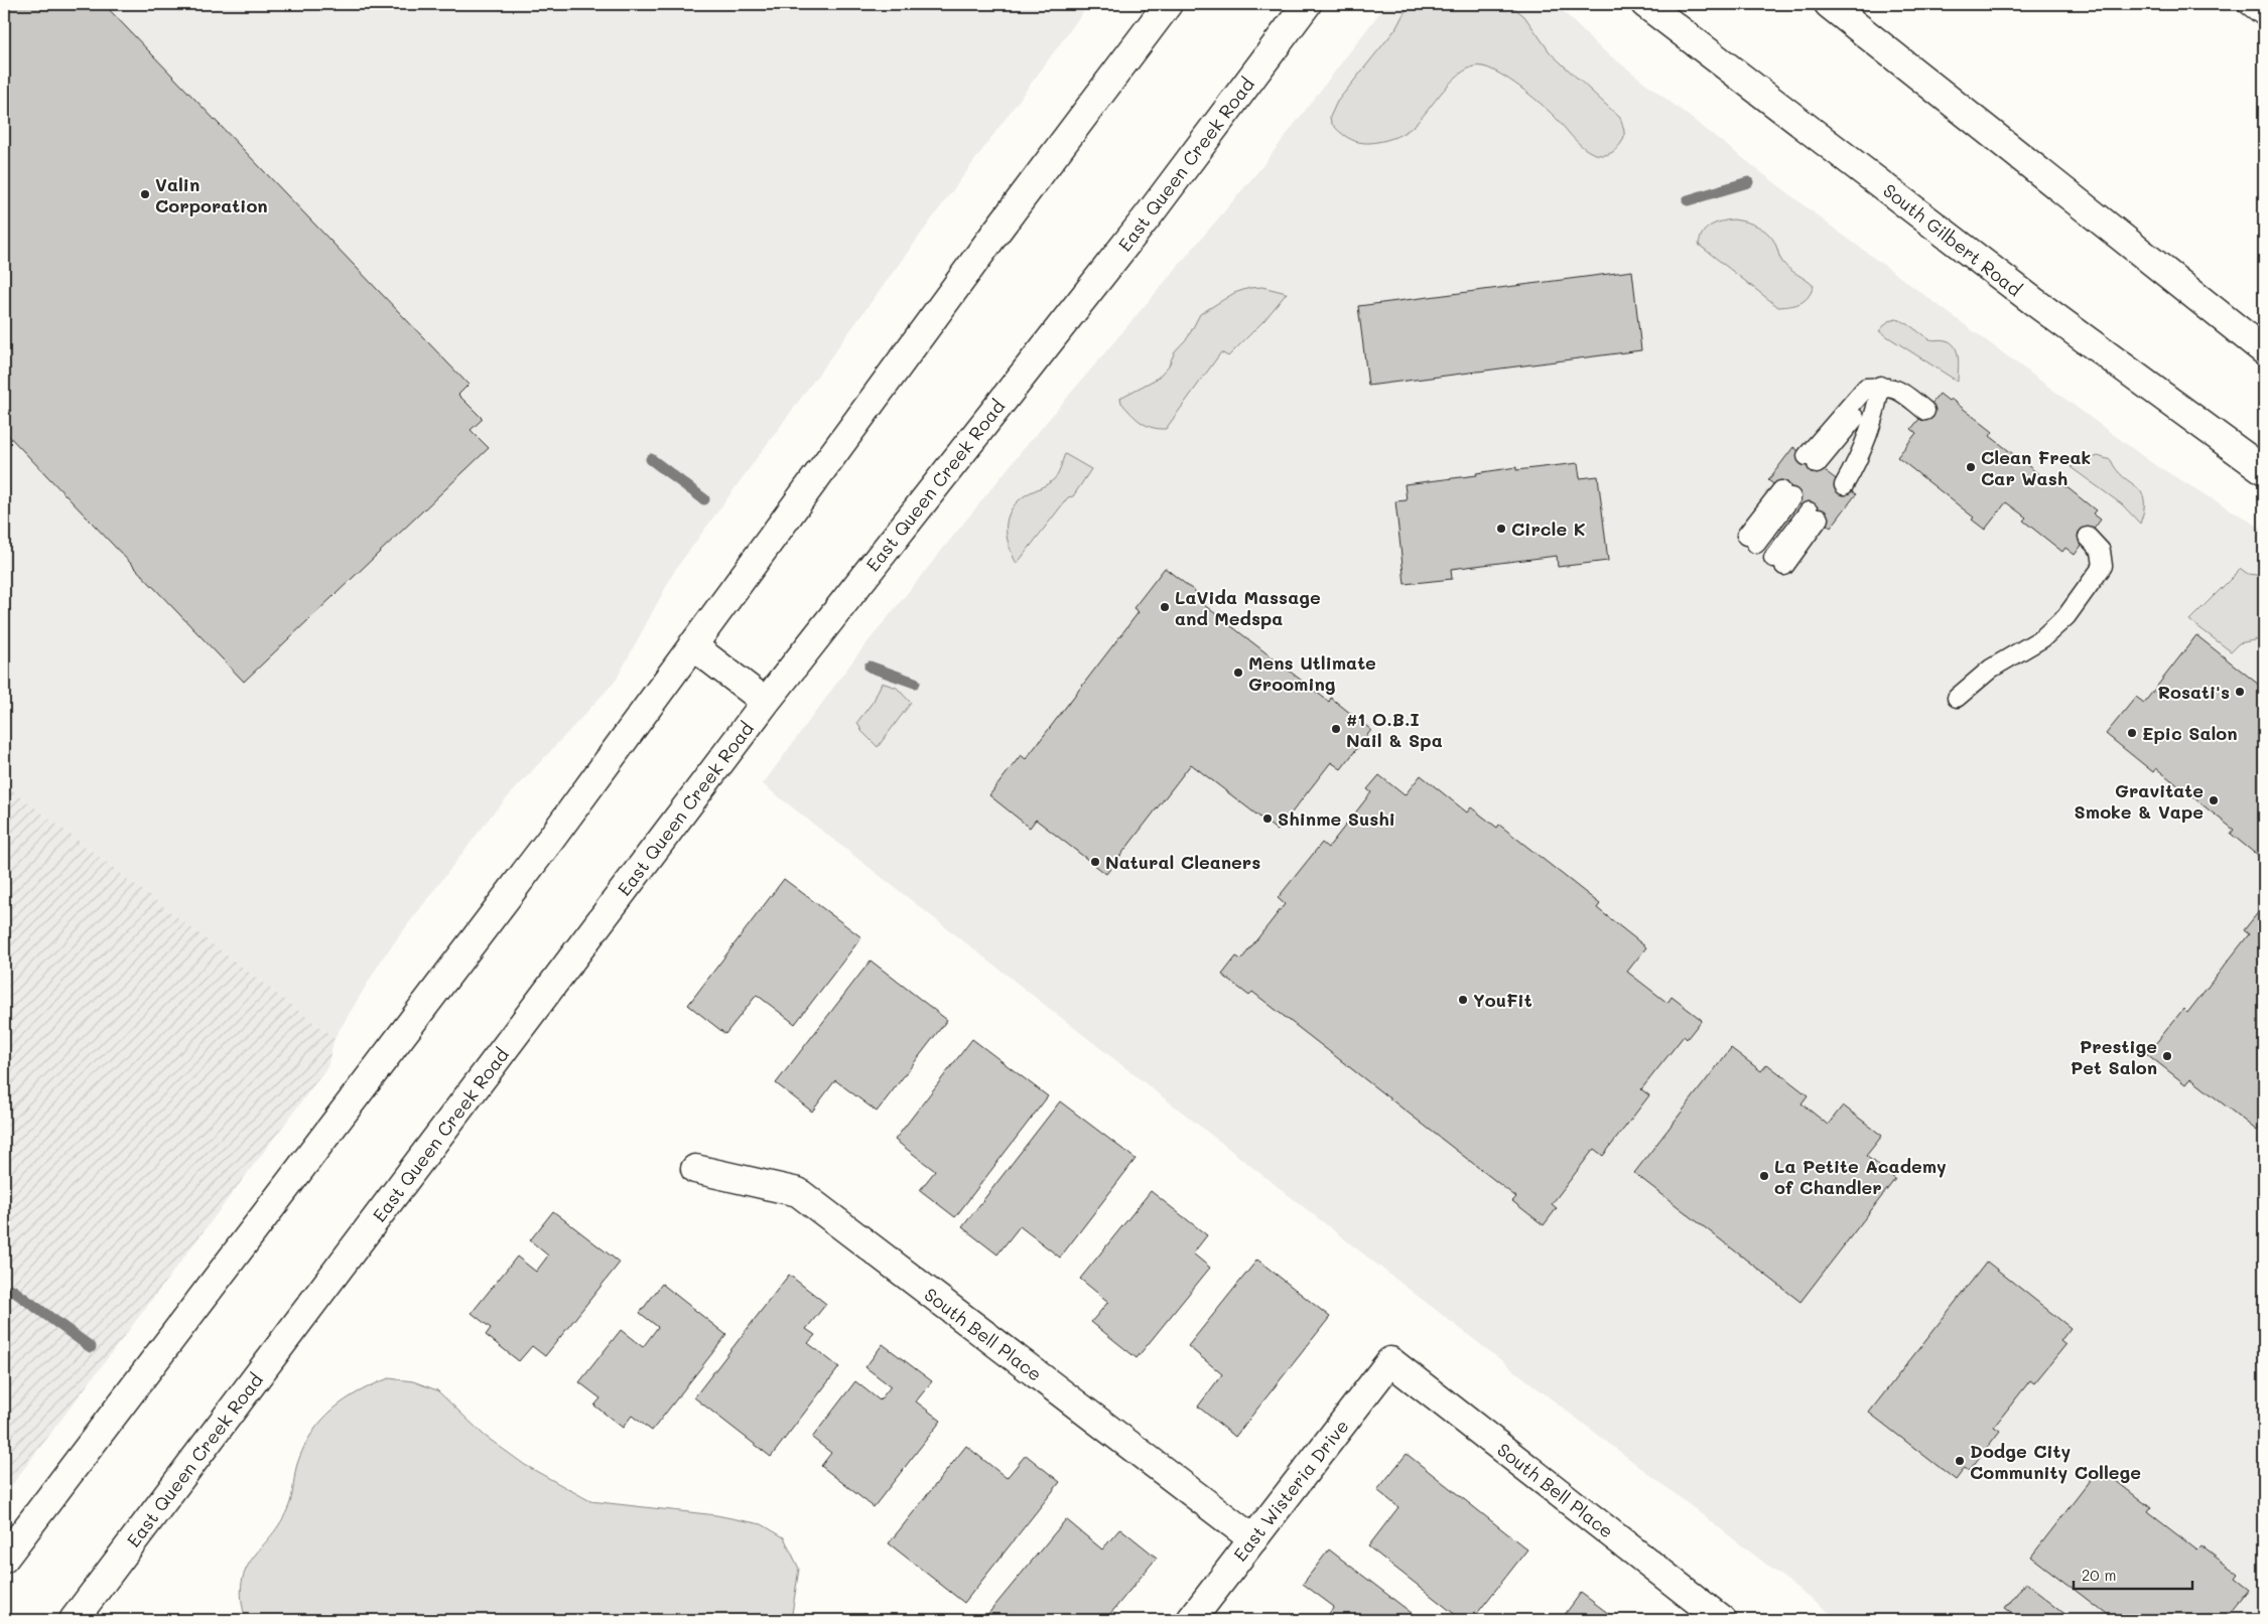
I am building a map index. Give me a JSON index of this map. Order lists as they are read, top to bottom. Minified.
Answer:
{"streets":{"main road":["East Queen Creek Road","South Gilbert Road","South Bell Place","East Wisteria Drive"]},"crossings":[["South Bell Place","East Wisteria Drive"]],"places":["Valin Corporation","Clean Freak Car Wash","Circle K","LaVida Massage and Medspa","Mens Utlimate Grooming","Rosati's","#1 O.B.I Nail & Spa","Epic Salon","Gravitate Smoke & Vape","Shinme Sushi","Natural Cleaners","YouFit","Prestige Pet Salon","La Petite Academy of Chandler","Dodge City Community College"],"scale_bar":"20 m"}
